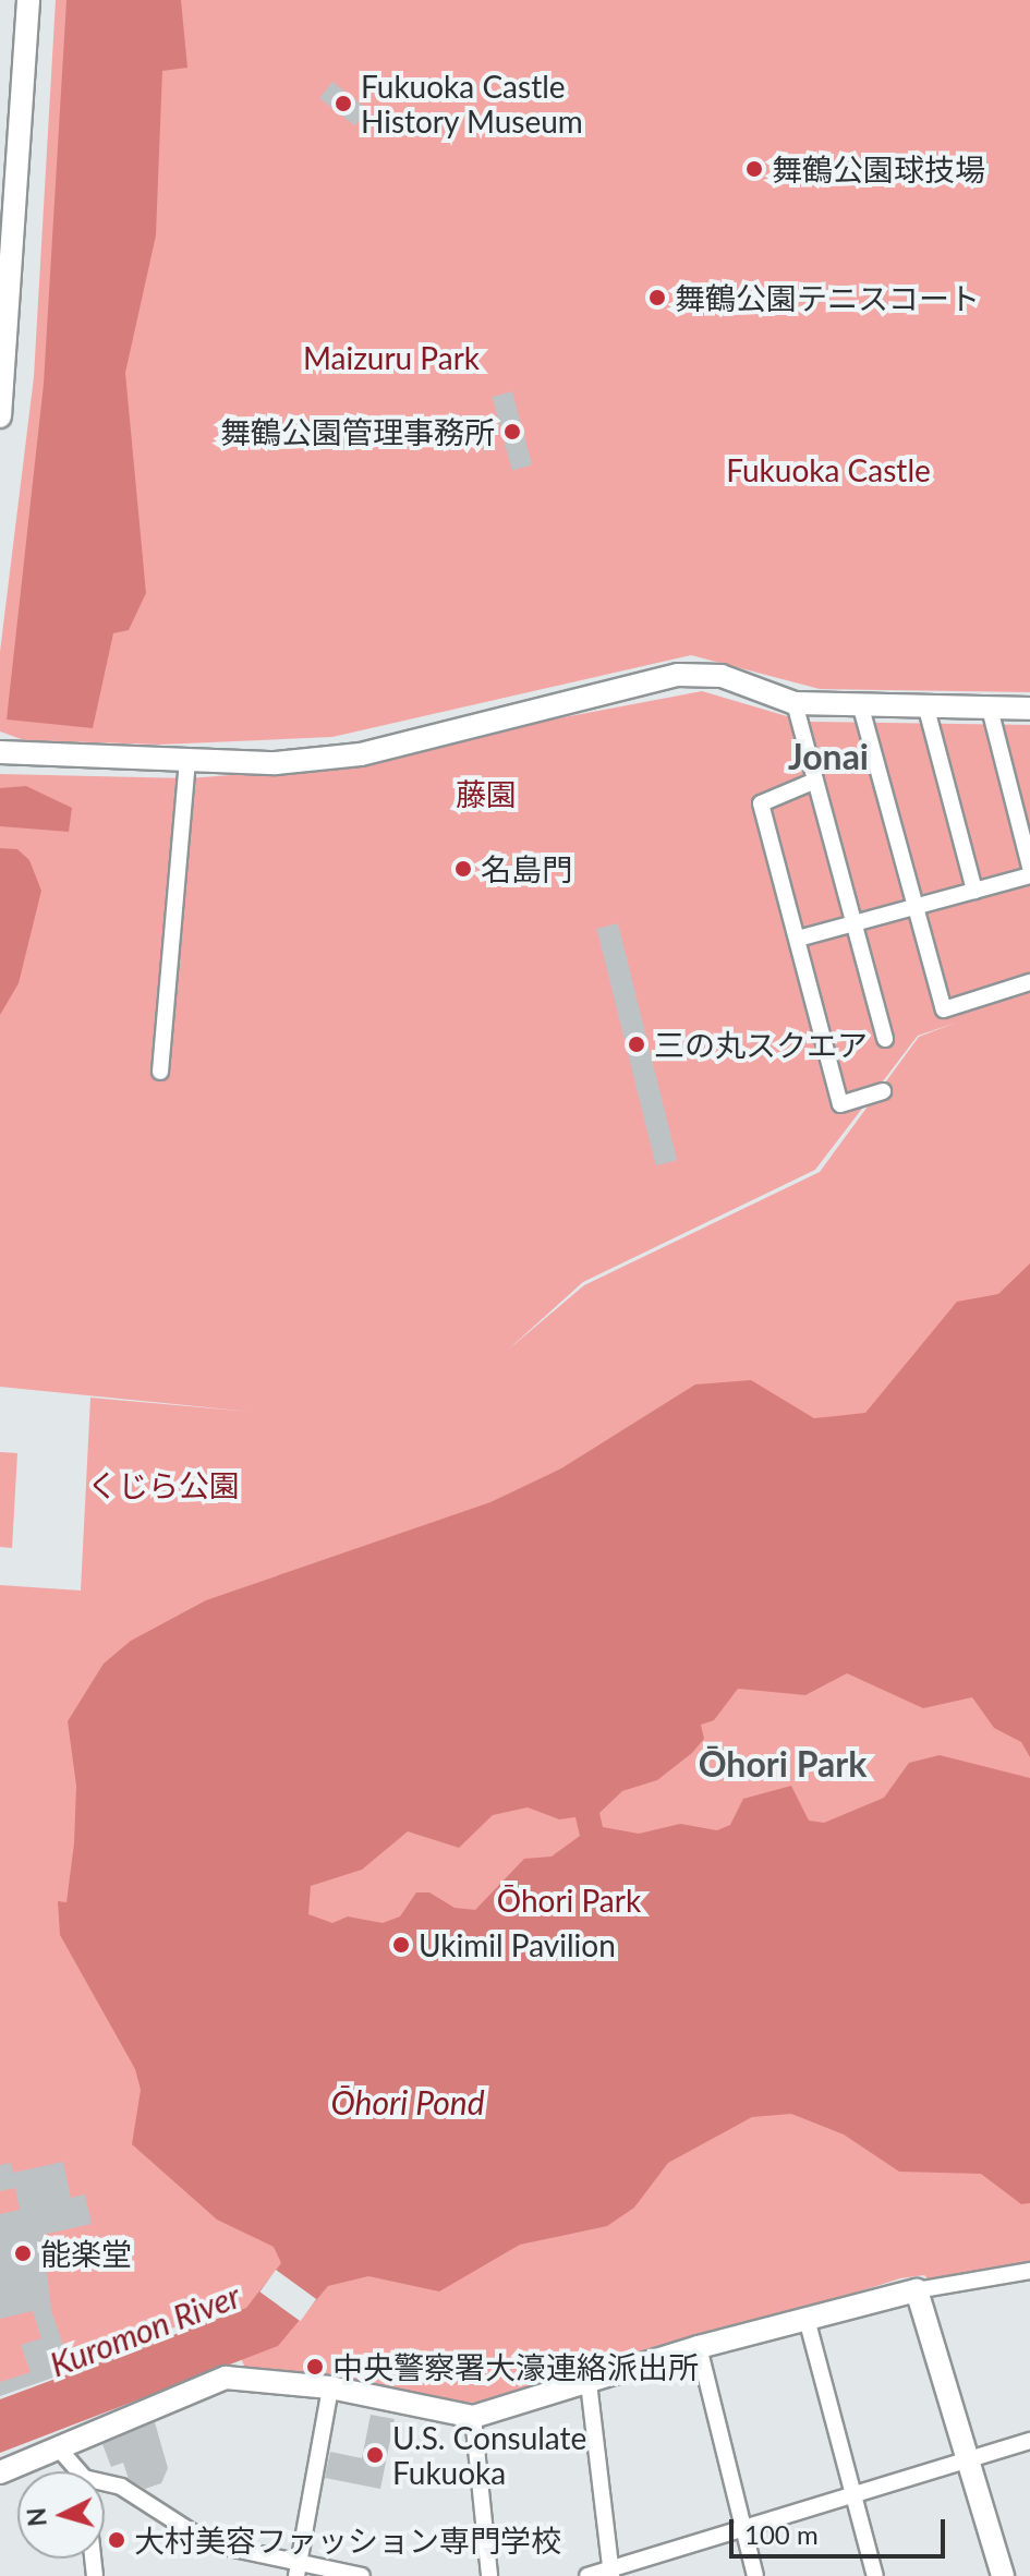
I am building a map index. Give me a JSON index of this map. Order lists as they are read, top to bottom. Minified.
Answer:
{"districts":["Jonai","Ōhori Park"],"water":["Ōhori Pond","Kuromon River"],"parks":["Maizuru Park","Fukuoka Castle","藤園","くじら公園","Ōhori Park"],"places":["Fukuoka Castle History Museum","舞鶴公園球技場","舞鶴公園テニスコート","舞鶴公園管理事務所","名島門","三の丸スクエア","Ukimil Pavilion","能楽堂","中央警察署大濠連絡派出所","U.S. Consulate Fukuoka","大村美容ファッション専門学校"],"scale_bar":"100 m","north":"left"}
